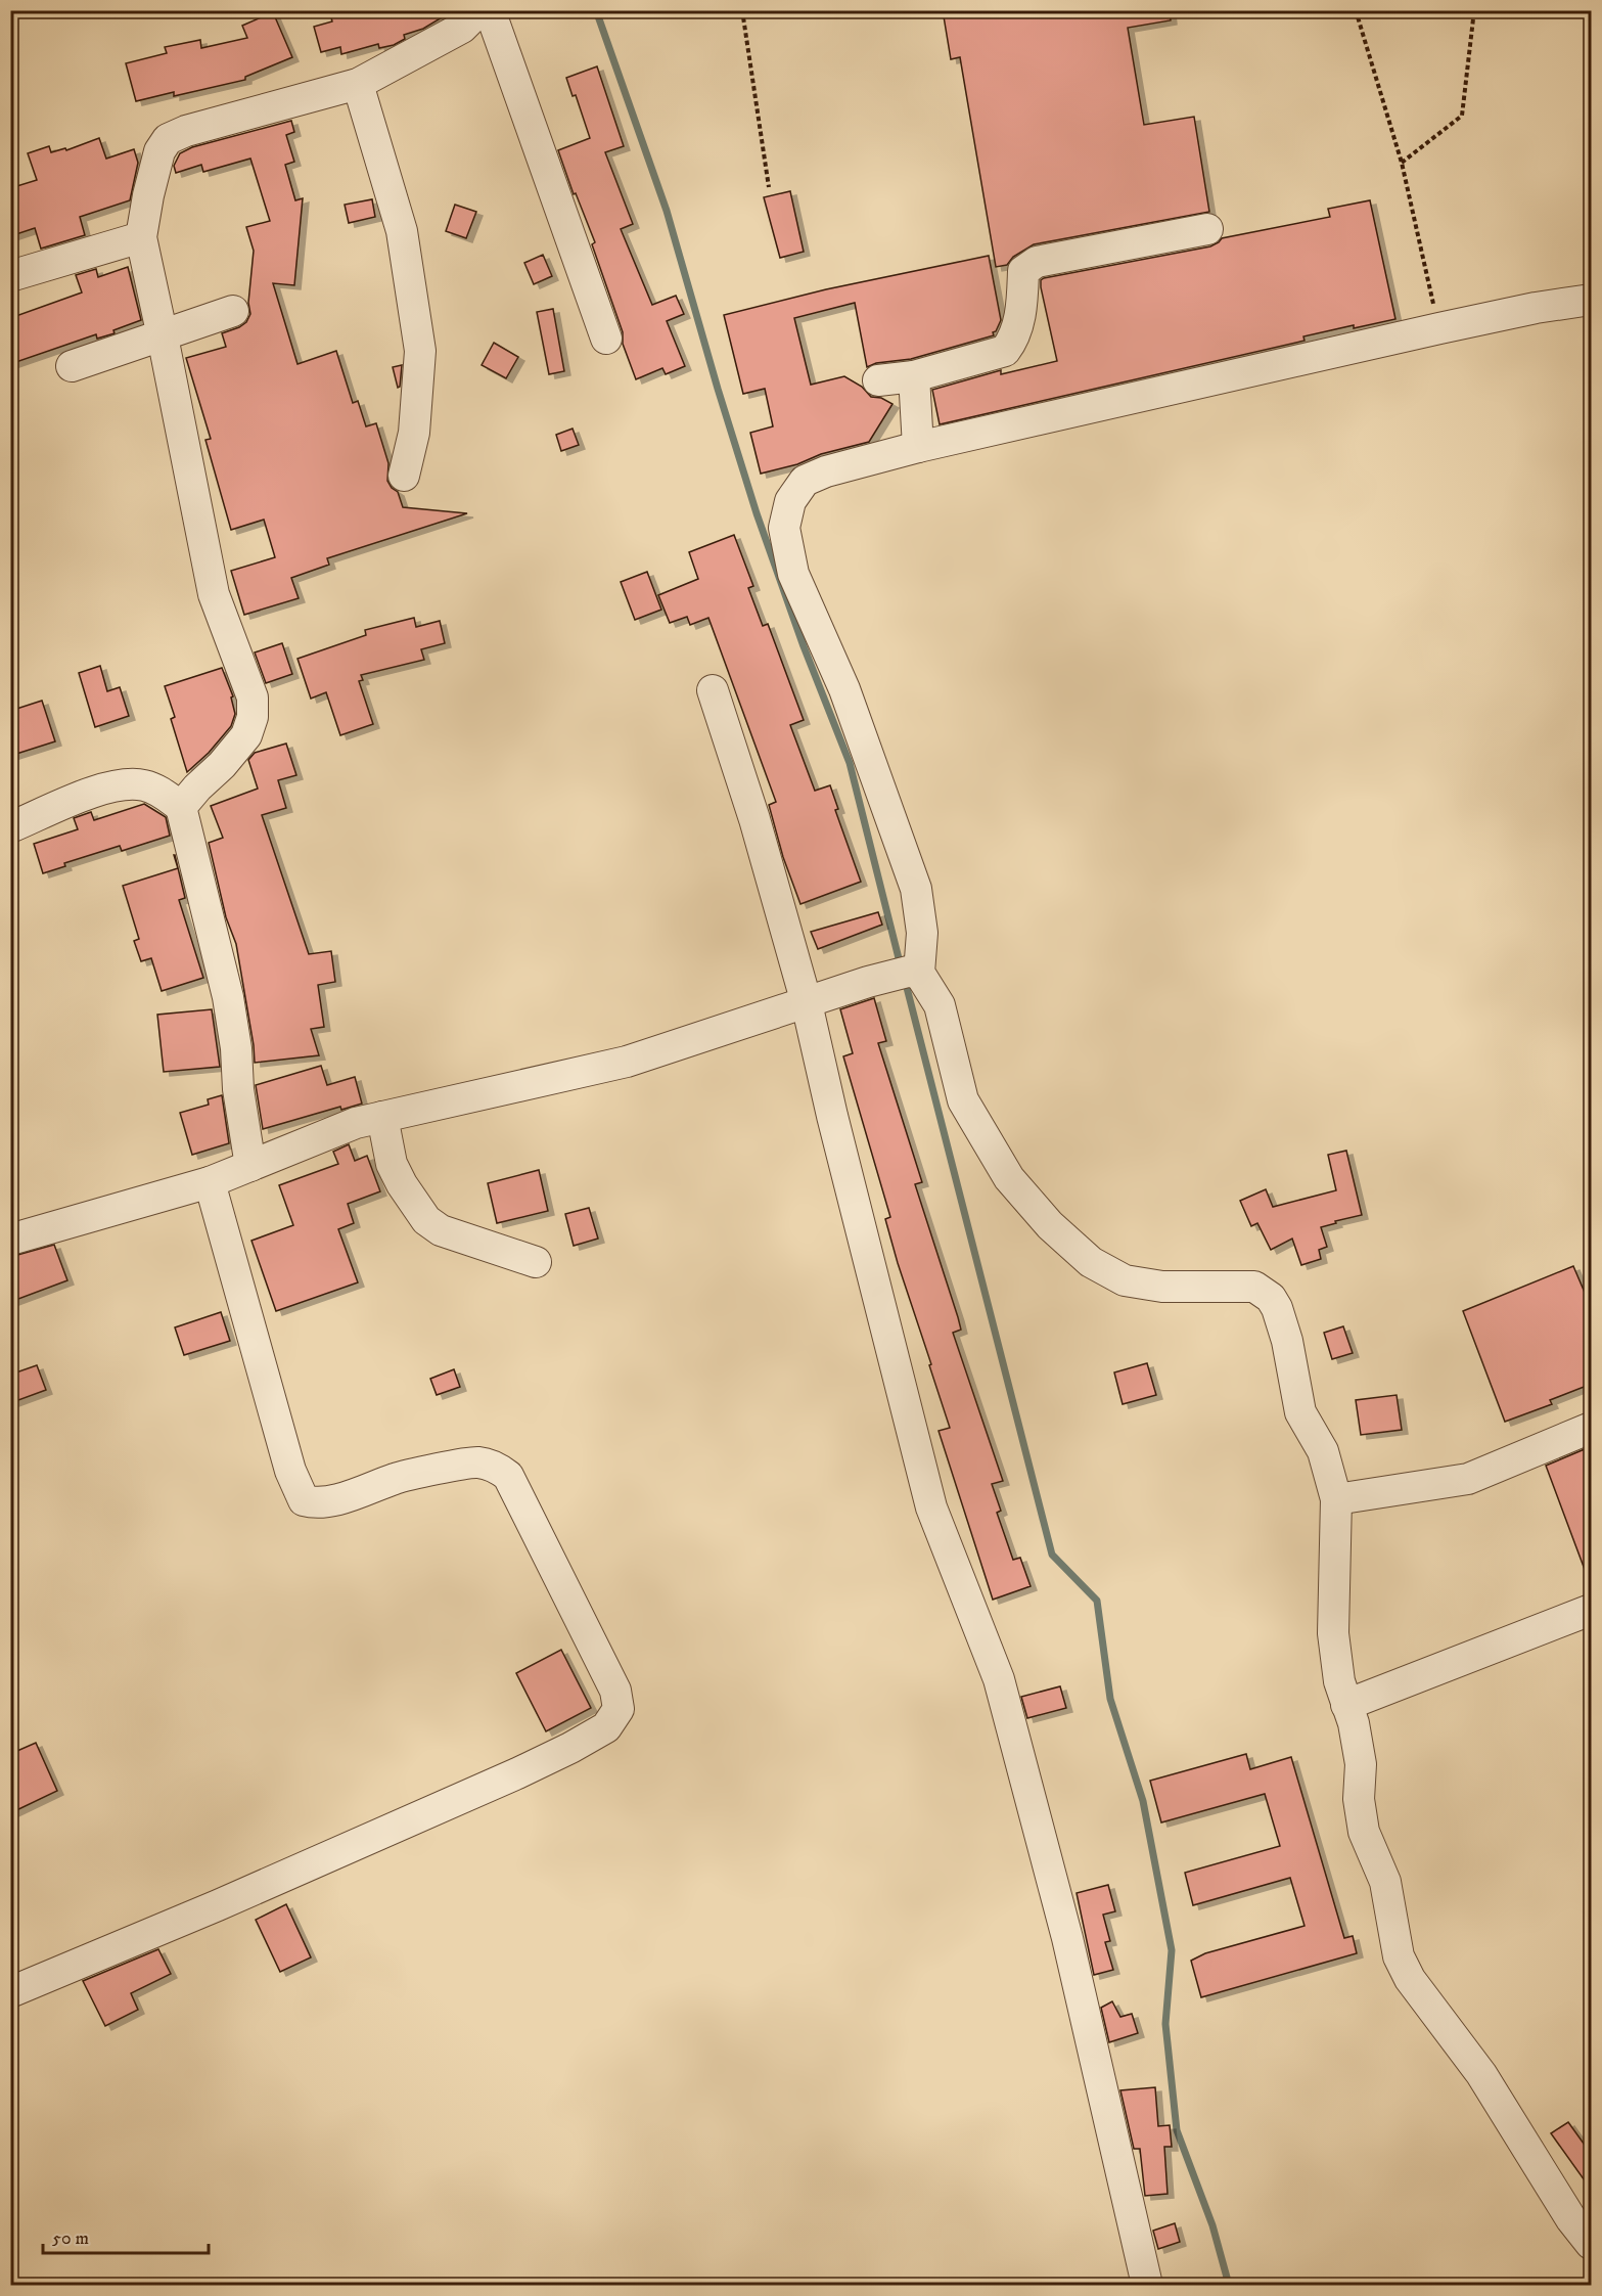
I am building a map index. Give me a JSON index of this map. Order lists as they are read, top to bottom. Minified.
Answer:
{"scale_bar":"50 m"}
